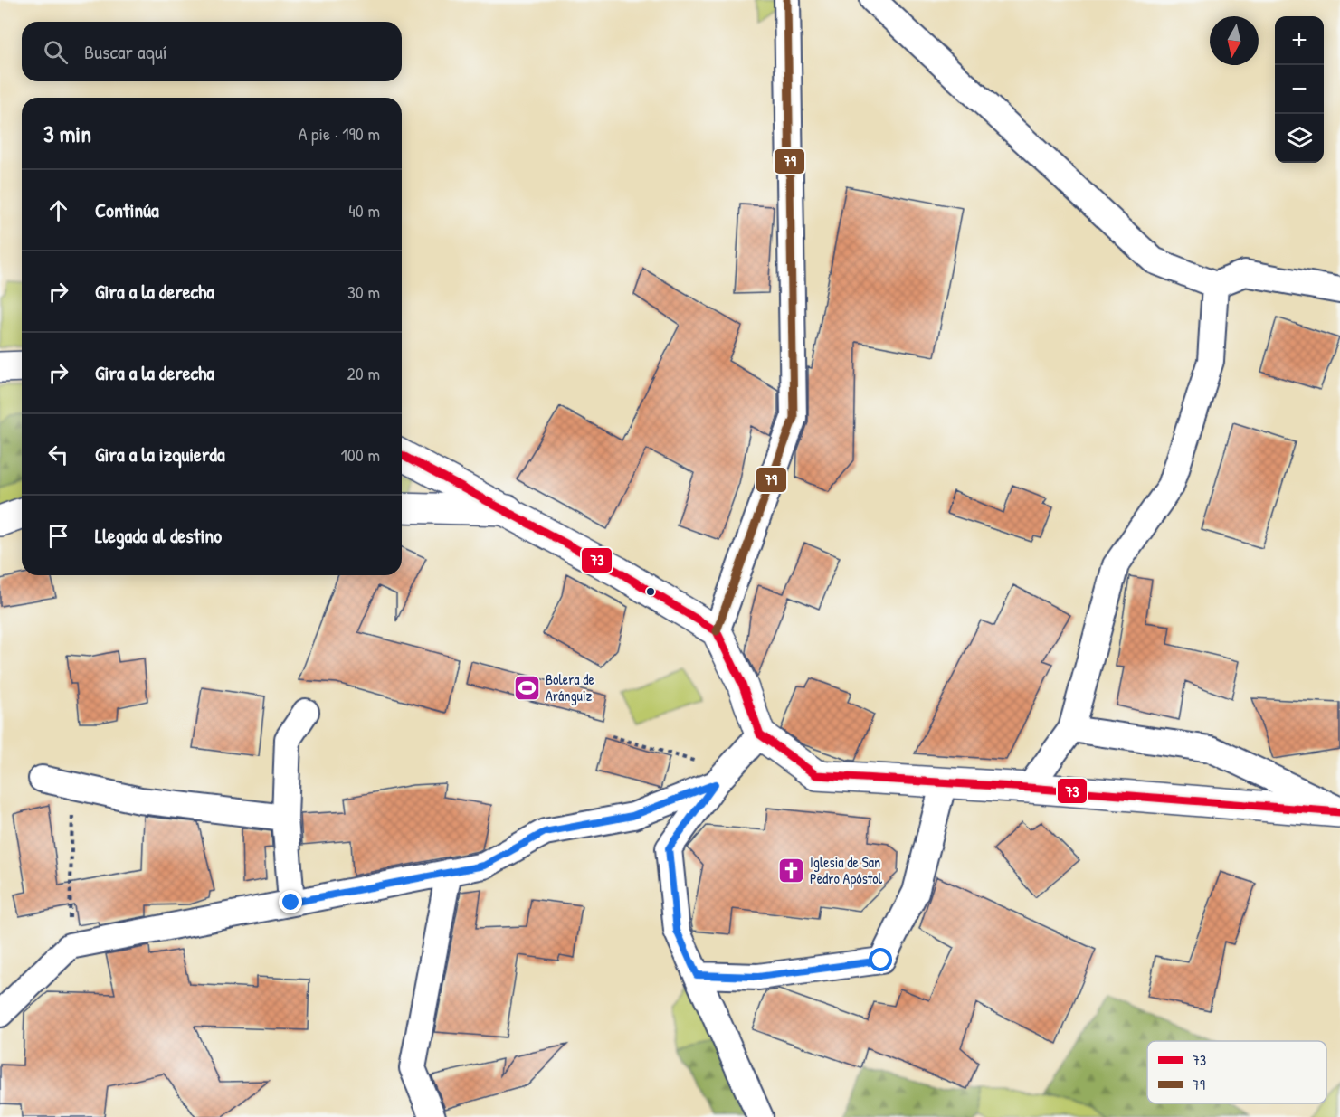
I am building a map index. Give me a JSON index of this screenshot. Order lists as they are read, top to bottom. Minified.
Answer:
{"places":{"sports":["Bolera de Aránguiz"],"church":["Iglesia de San Pedro Apóstol"]},"lines":["transit line 79","transit line 73"],"legend":["73","79"],"north":"bottom","page":{"map_buttons":["+","−"],"search":"Buscar aquí","heading":["3 min","A pie · 190 m"],"list":[["Continúa","40 m"],["Gira a la derecha","30 m"],["Gira a la derecha","20 m"],["Gira a la izquierda","100 m"],"Llegada al destino"]}}
